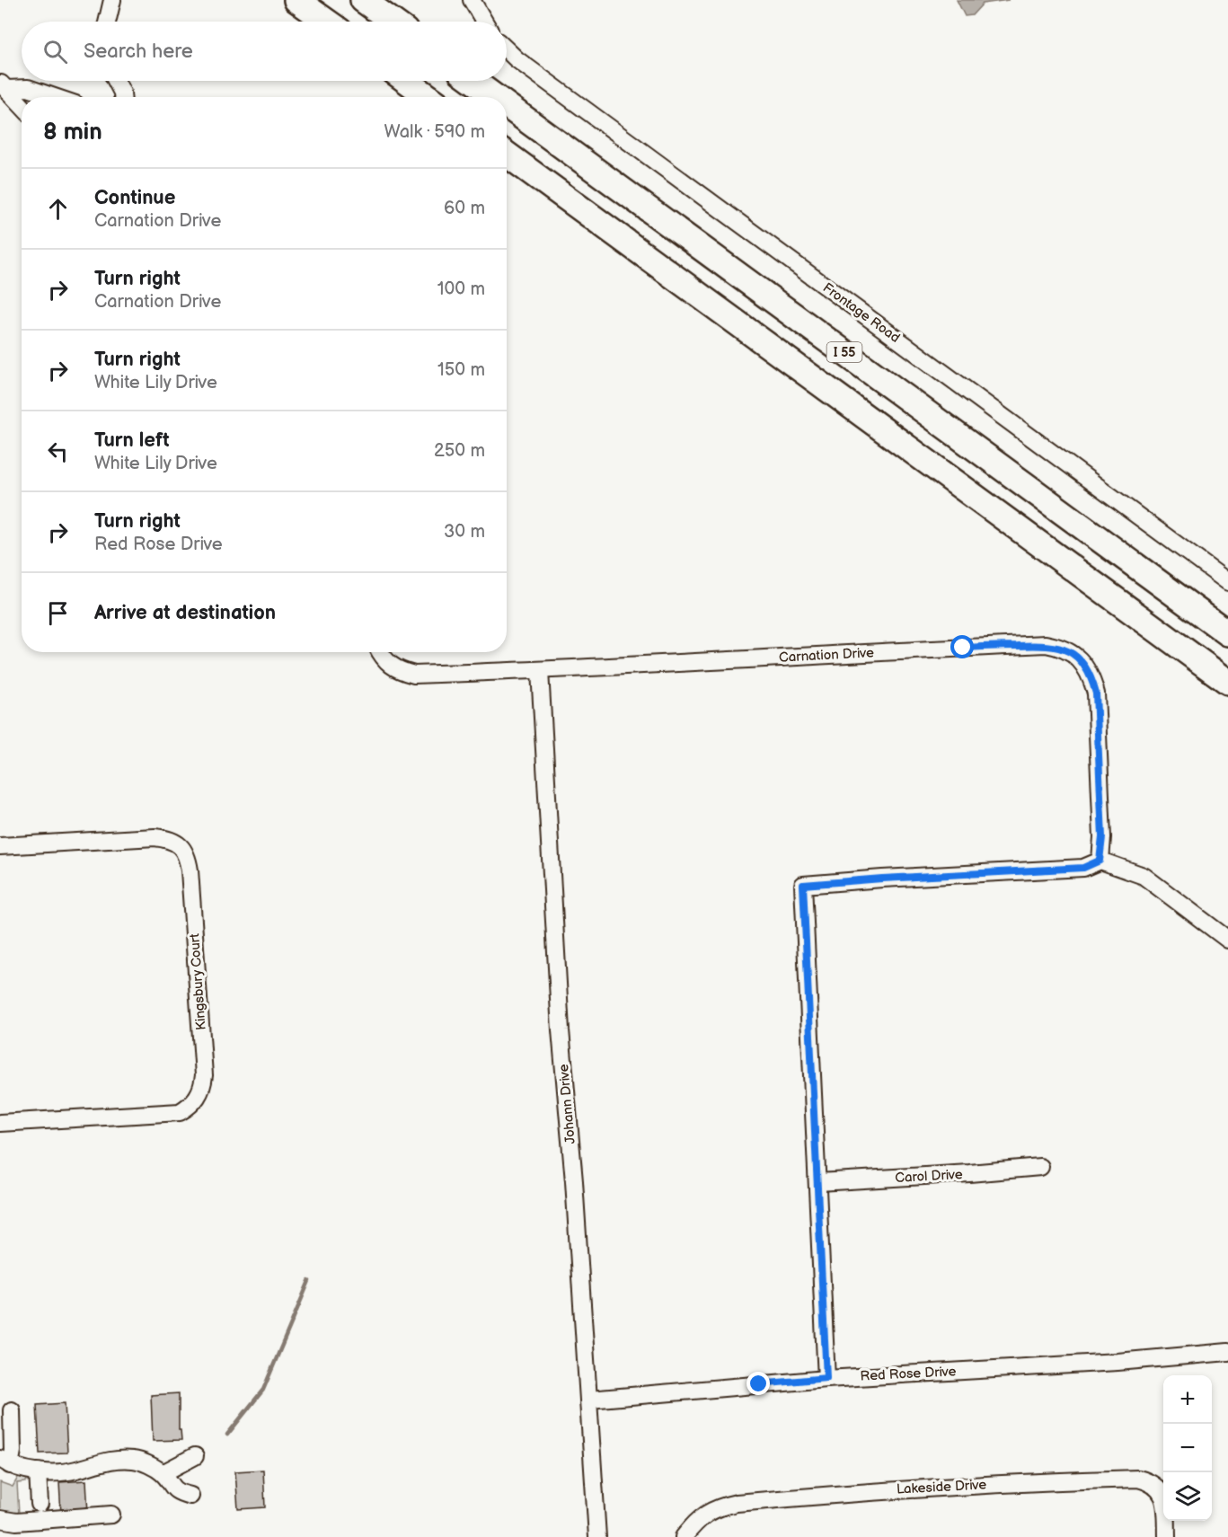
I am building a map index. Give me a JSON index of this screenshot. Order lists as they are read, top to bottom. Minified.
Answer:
{"streets":{"highway":["I 55"],"street":["Frontage Road","Carnation Drive","Kingsbury Court","Johann Drive","Carol Drive","Red Rose Drive","Lakeside Drive"]},"crossings":[["Carnation Drive","Johann Drive"],["Johann Drive","Red Rose Drive"]],"page":{"search":"Search here","heading":["8 min","Walk · 590 m"],"list":[["Continue","Carnation Drive","60 m"],["Turn right","Carnation Drive","100 m"],["Turn right","White Lily Drive","150 m"],["Turn left","White Lily Drive","250 m"],["Turn right","Red Rose Drive","30 m"],"Arrive at destination"],"map_buttons":["+","−"]}}
